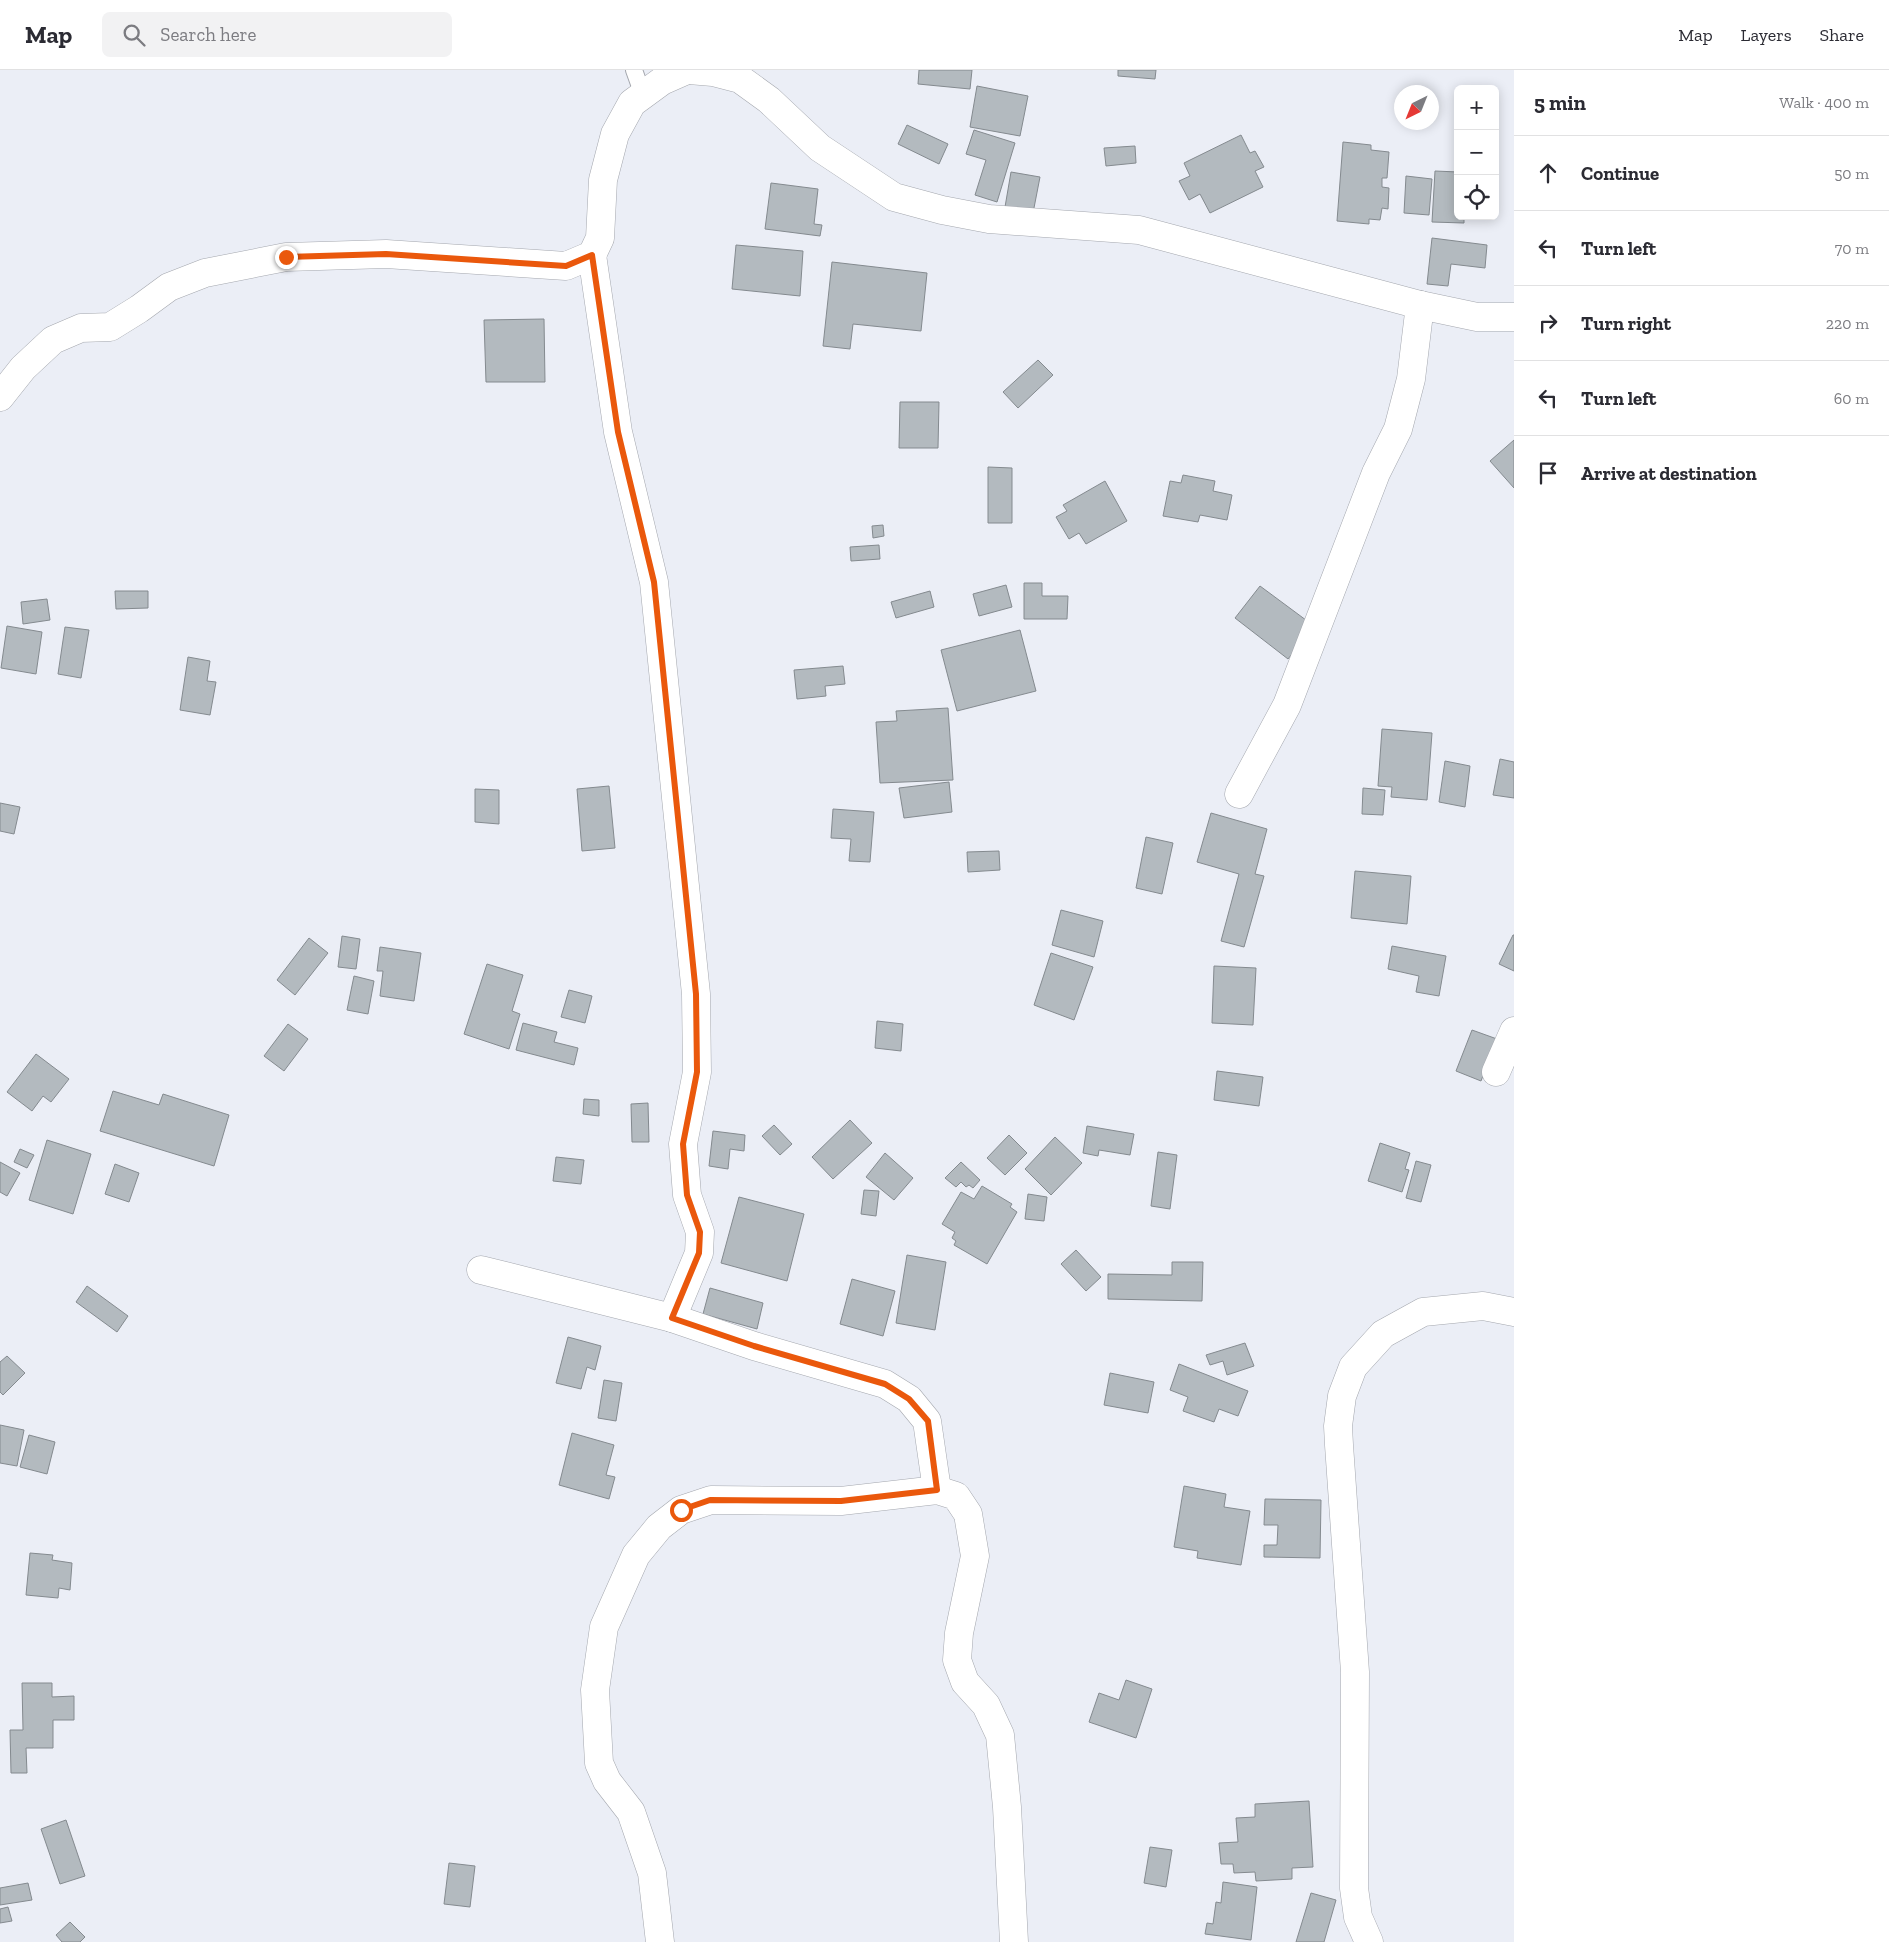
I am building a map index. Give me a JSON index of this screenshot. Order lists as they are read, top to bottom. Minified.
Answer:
{"north":"bottom left","page":{"header":"Map","search":"Search here","nav":["Map","Layers","Share"],"heading":["5 min","Walk · 400 m"],"map_buttons":["+","−"],"list":[["Continue","50 m"],["Turn left","70 m"],["Turn right","220 m"],["Turn left","60 m"],"Arrive at destination"]}}
